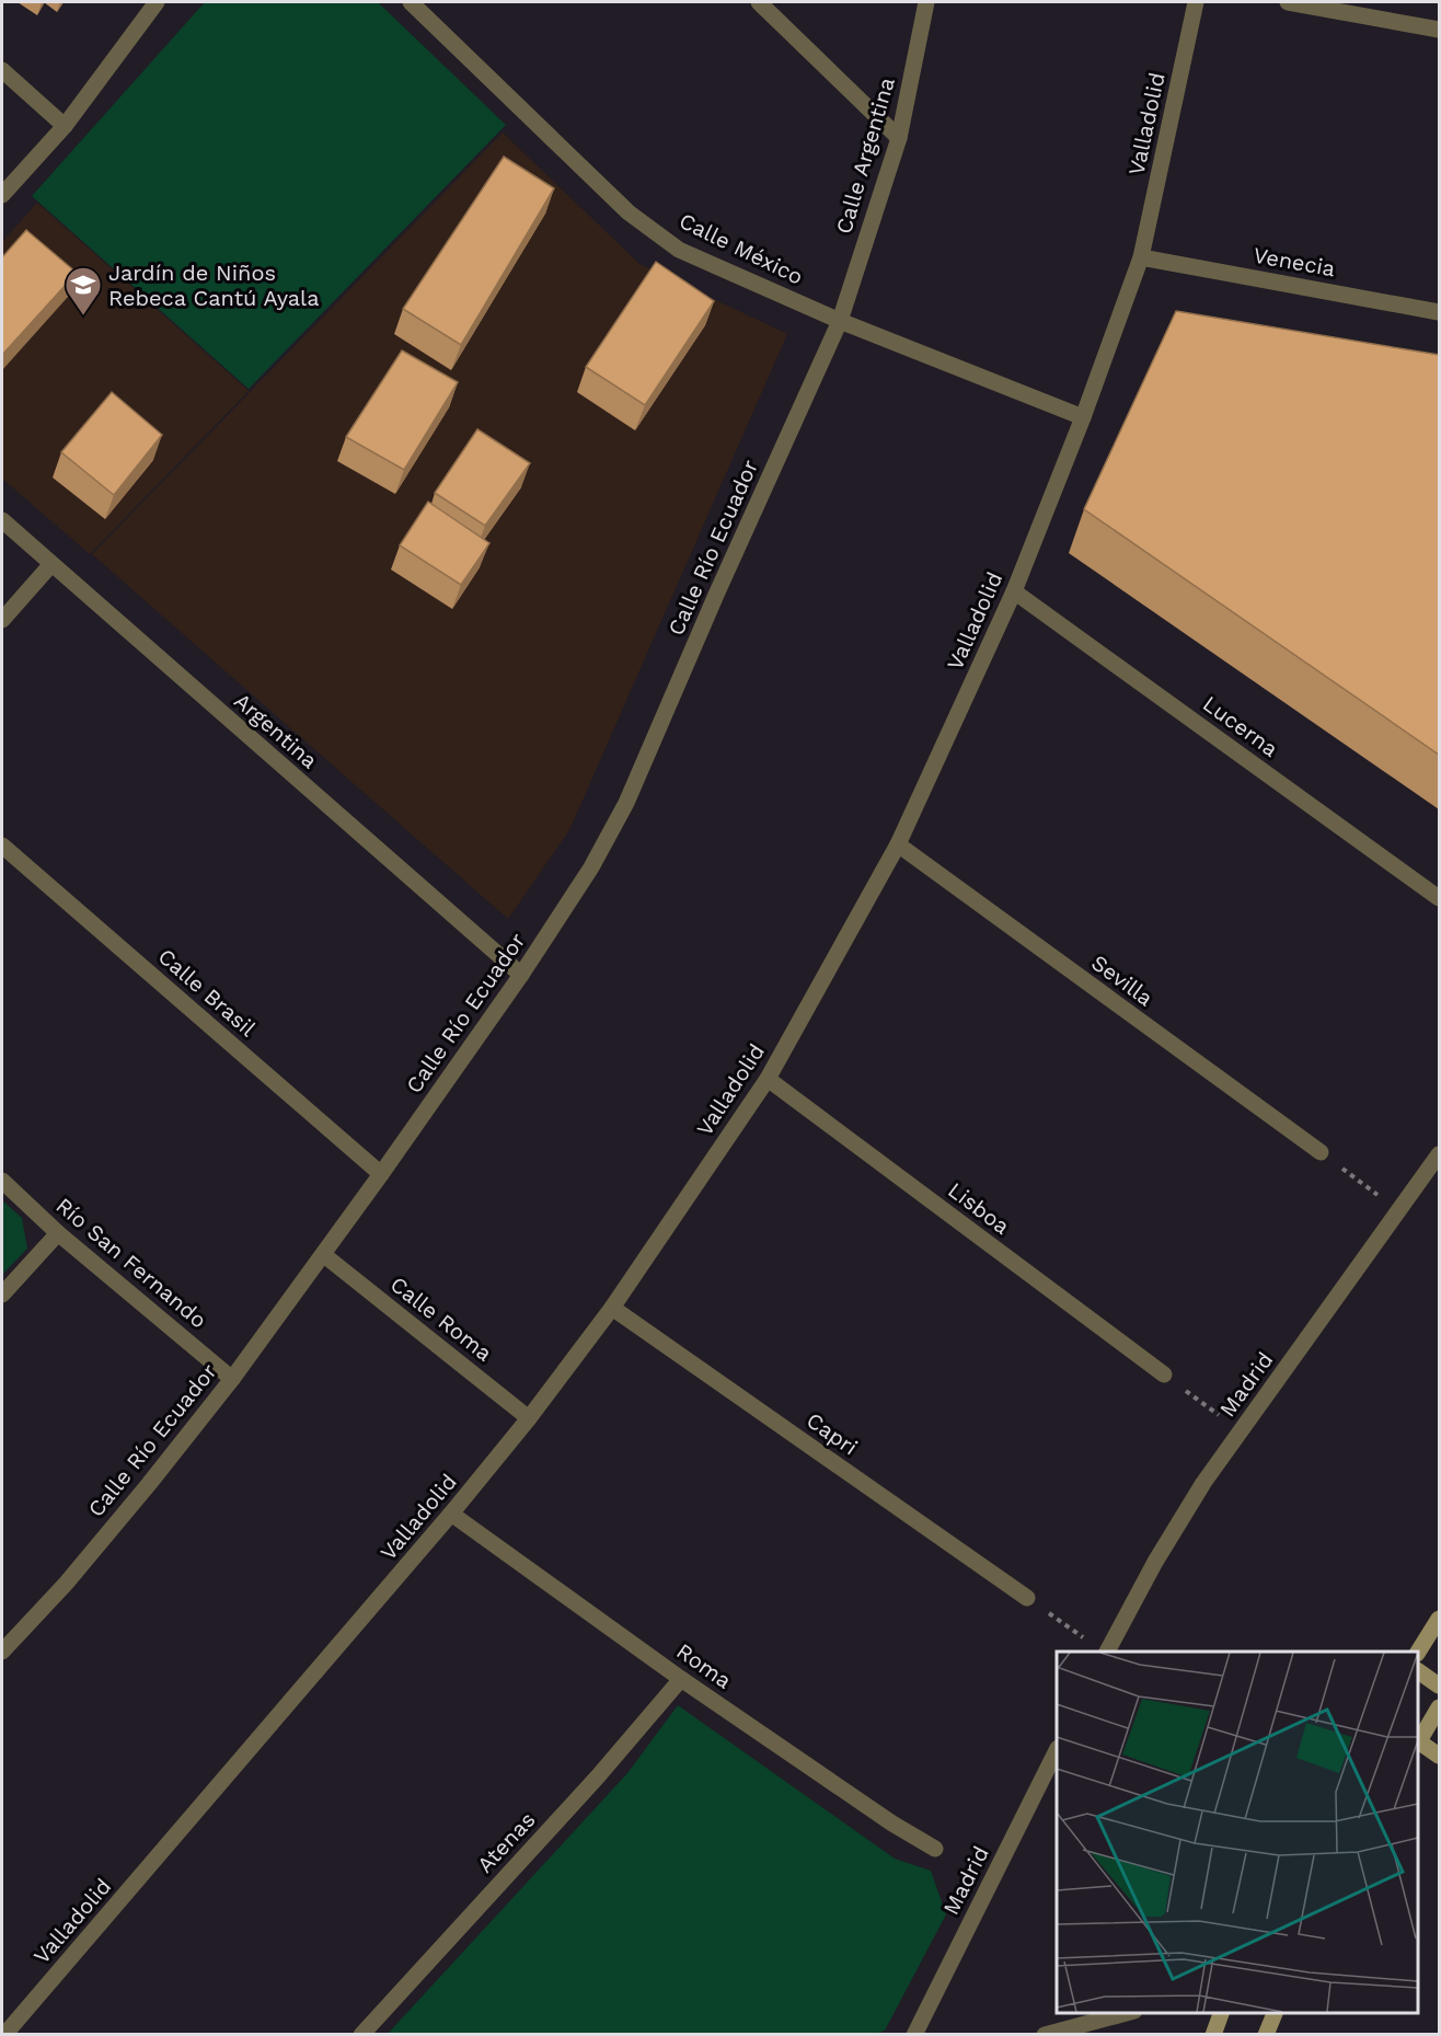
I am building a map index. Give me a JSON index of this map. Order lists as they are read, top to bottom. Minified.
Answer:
{"streets":{"street":["Valladolid","Calle Argentina","Calle México","Venecia","Calle Río Ecuador","Lucerna","Argentina","Sevilla","Calle Brasil","Lisboa","Río San Fernando","Calle Roma","Madrid","Capri","Roma","Atenas"]},"crossings":[["Valladolid","Calle México"],["Valladolid","Venecia"],["Valladolid","Lucerna"],["Valladolid","Sevilla"],["Valladolid","Lisboa"],["Valladolid","Calle Roma"],["Valladolid","Capri"],["Valladolid","Roma"],["Calle Argentina","Calle México"],["Calle Argentina","Calle Río Ecuador"],["Calle México","Calle Río Ecuador"],["Calle Río Ecuador","Argentina"],["Calle Río Ecuador","Calle Brasil"],["Calle Río Ecuador","Río San Fernando"],["Calle Río Ecuador","Calle Roma"],["Roma","Atenas"]],"places":{"school or university":["Jardín de Niños Rebeca Cantú Ayala"]}}
